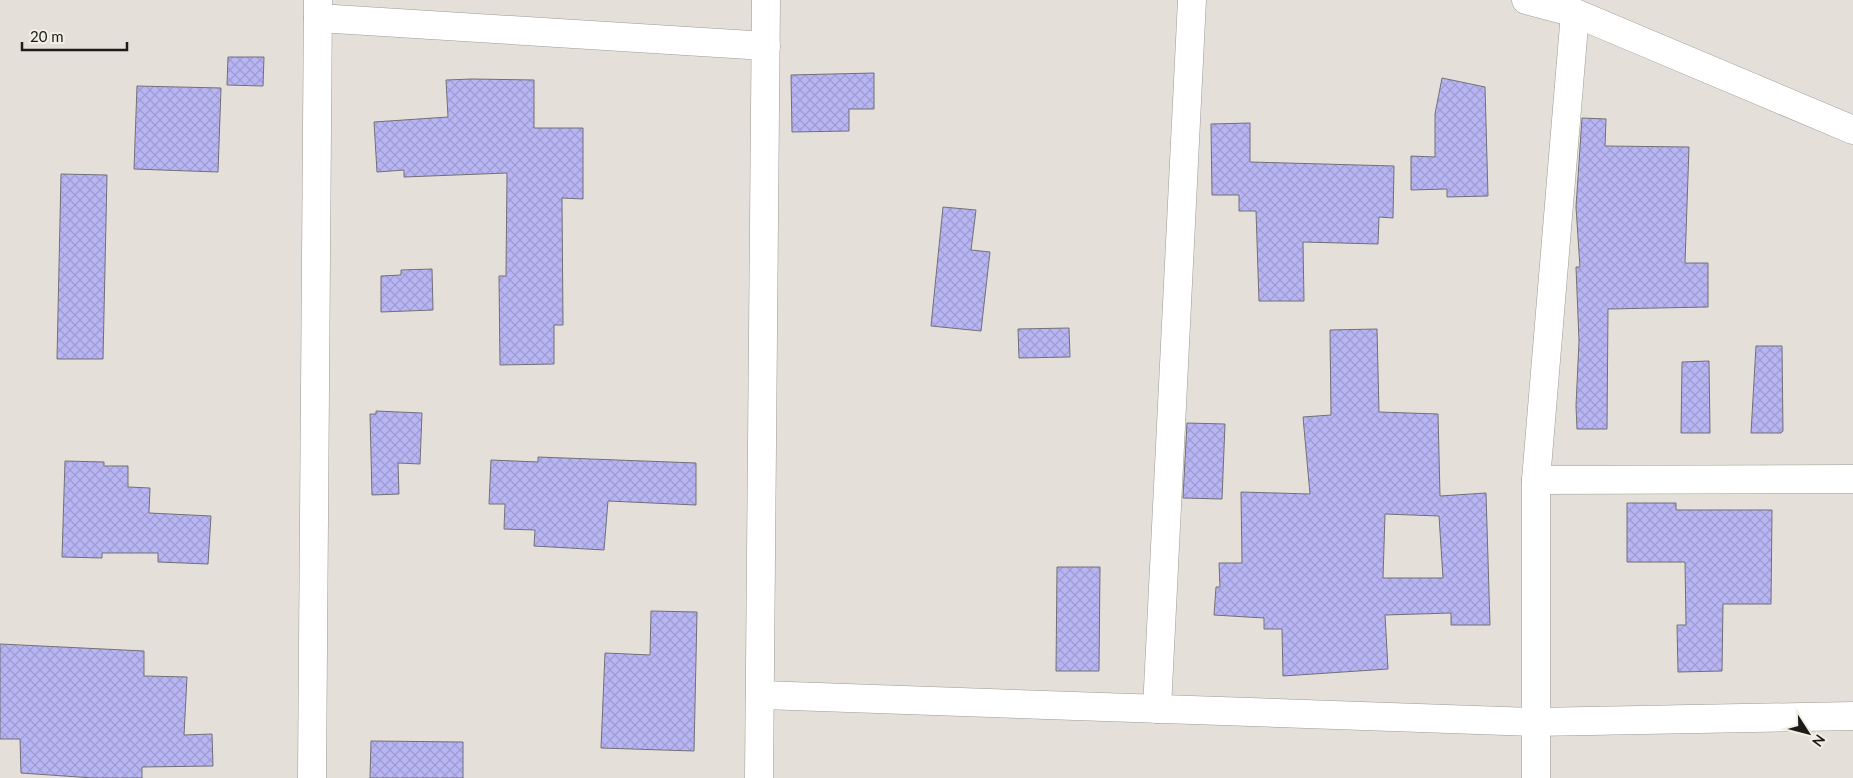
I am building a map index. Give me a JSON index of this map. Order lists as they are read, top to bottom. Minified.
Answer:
{"scale_bar":"20 m","north":"bottom right"}
